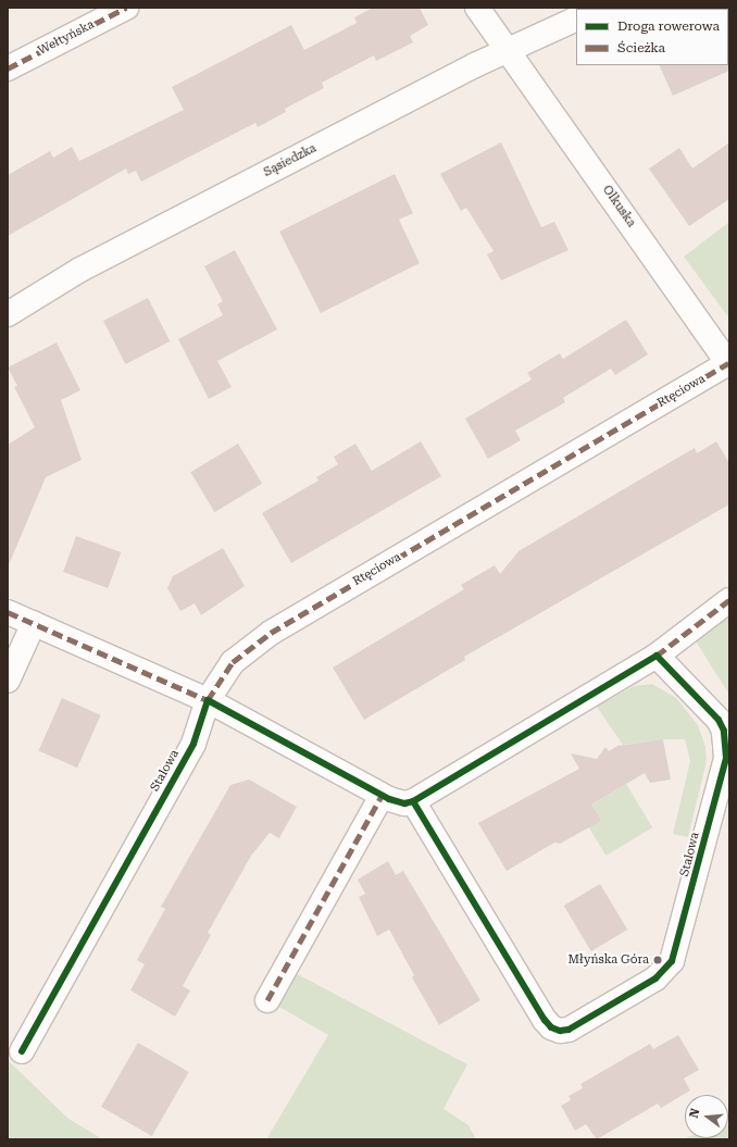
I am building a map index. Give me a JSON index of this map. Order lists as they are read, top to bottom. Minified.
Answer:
{"streets":{"street":["Wełtyńska","Sąsiedzka","Olkuska","Rtęciowa","Stalowa"]},"crossings":[["Sąsiedzka","Olkuska"],["Olkuska","Rtęciowa"],["Rtęciowa","Stalowa"]],"places":["Młyńska Góra"],"legend":["Droga rowerowa","Ścieżka"],"north":"left"}
